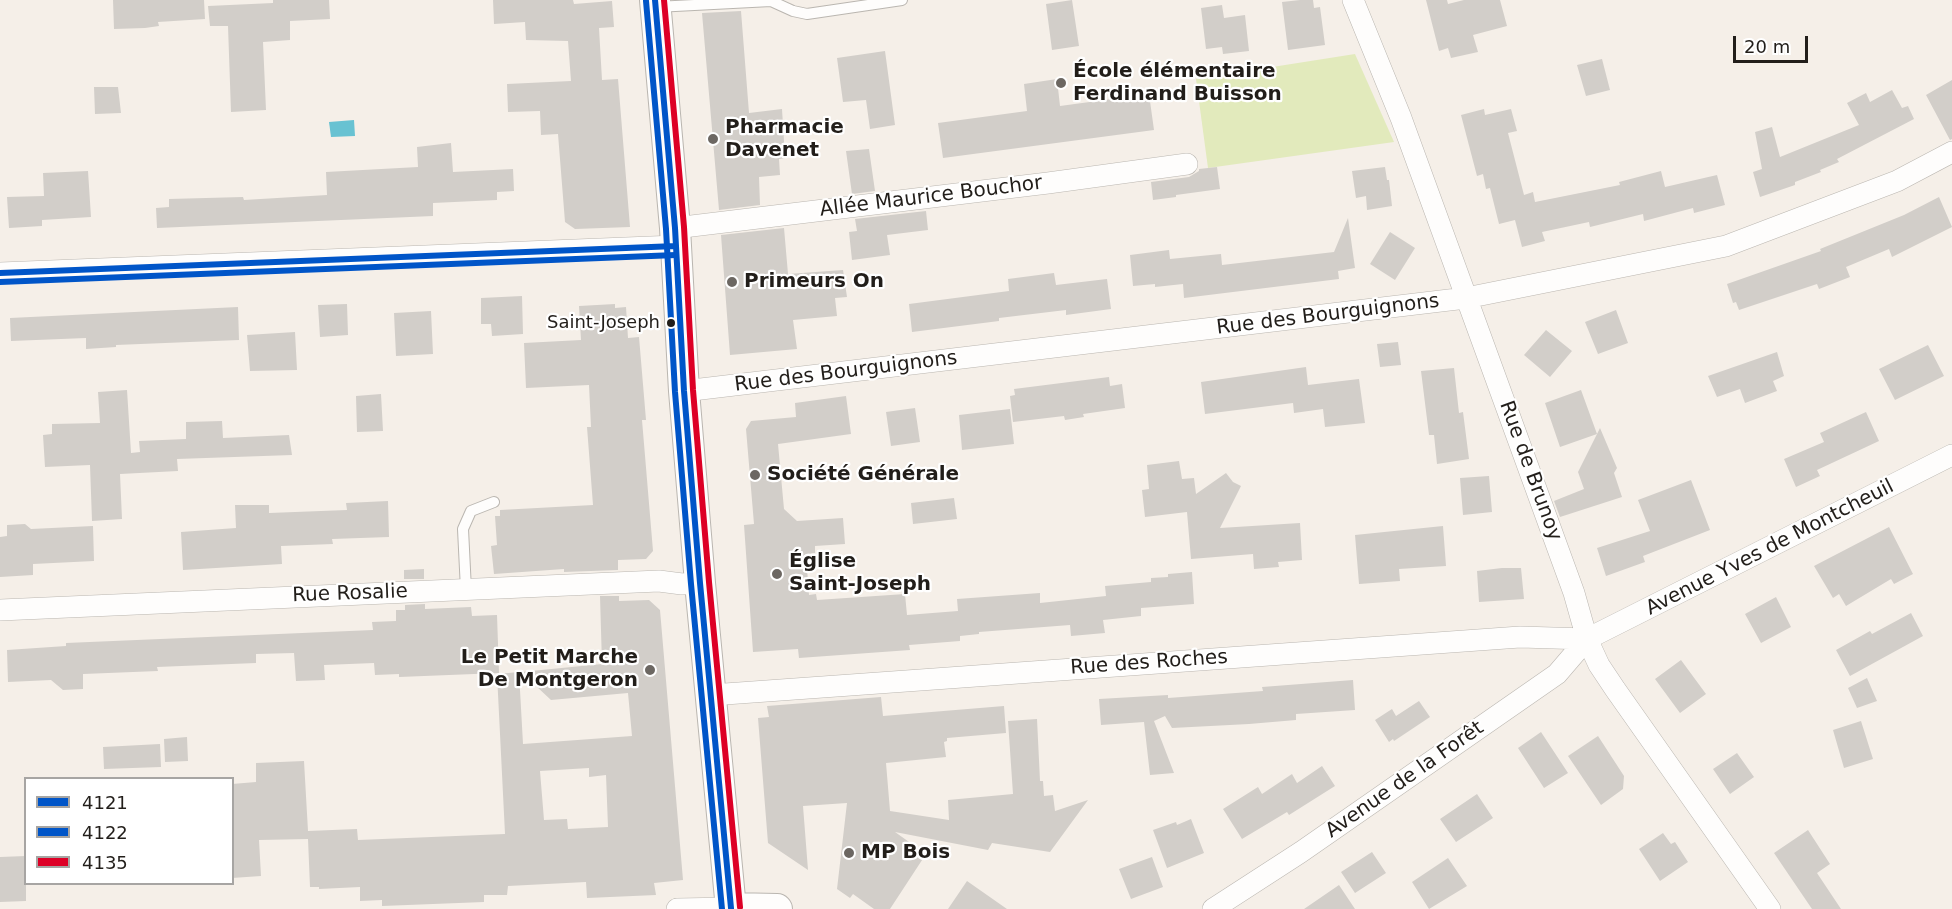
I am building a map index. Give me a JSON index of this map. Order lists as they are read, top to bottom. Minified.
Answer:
{"streets":{"street":["Allée Maurice Bouchor","Rue des Bourguignons","Rue de Brunoy","Avenue Yves de Montcheuil","Rue Rosalie","Rue des Roches","Avenue de la Forêt"]},"crossings":[["Rue des Bourguignons","Rue de Brunoy"],["Rue de Brunoy","Avenue Yves de Montcheuil"],["Rue de Brunoy","Rue des Roches"],["Rue de Brunoy","Avenue de la Forêt"],["Avenue Yves de Montcheuil","Rue des Roches"],["Avenue Yves de Montcheuil","Avenue de la Forêt"],["Rue des Roches","Avenue de la Forêt"]],"places":["École élémentaire Ferdinand Buisson","Pharmacie Davenet","Primeurs On","Saint-Joseph","Société Générale","Église Saint-Joseph","Le Petit Marche De Montgeron","MP Bois"],"lines":["transit line 4121","transit line 4135","transit line 4122"],"legend":["4121","4122","4135"],"scale_bar":"20 m"}
